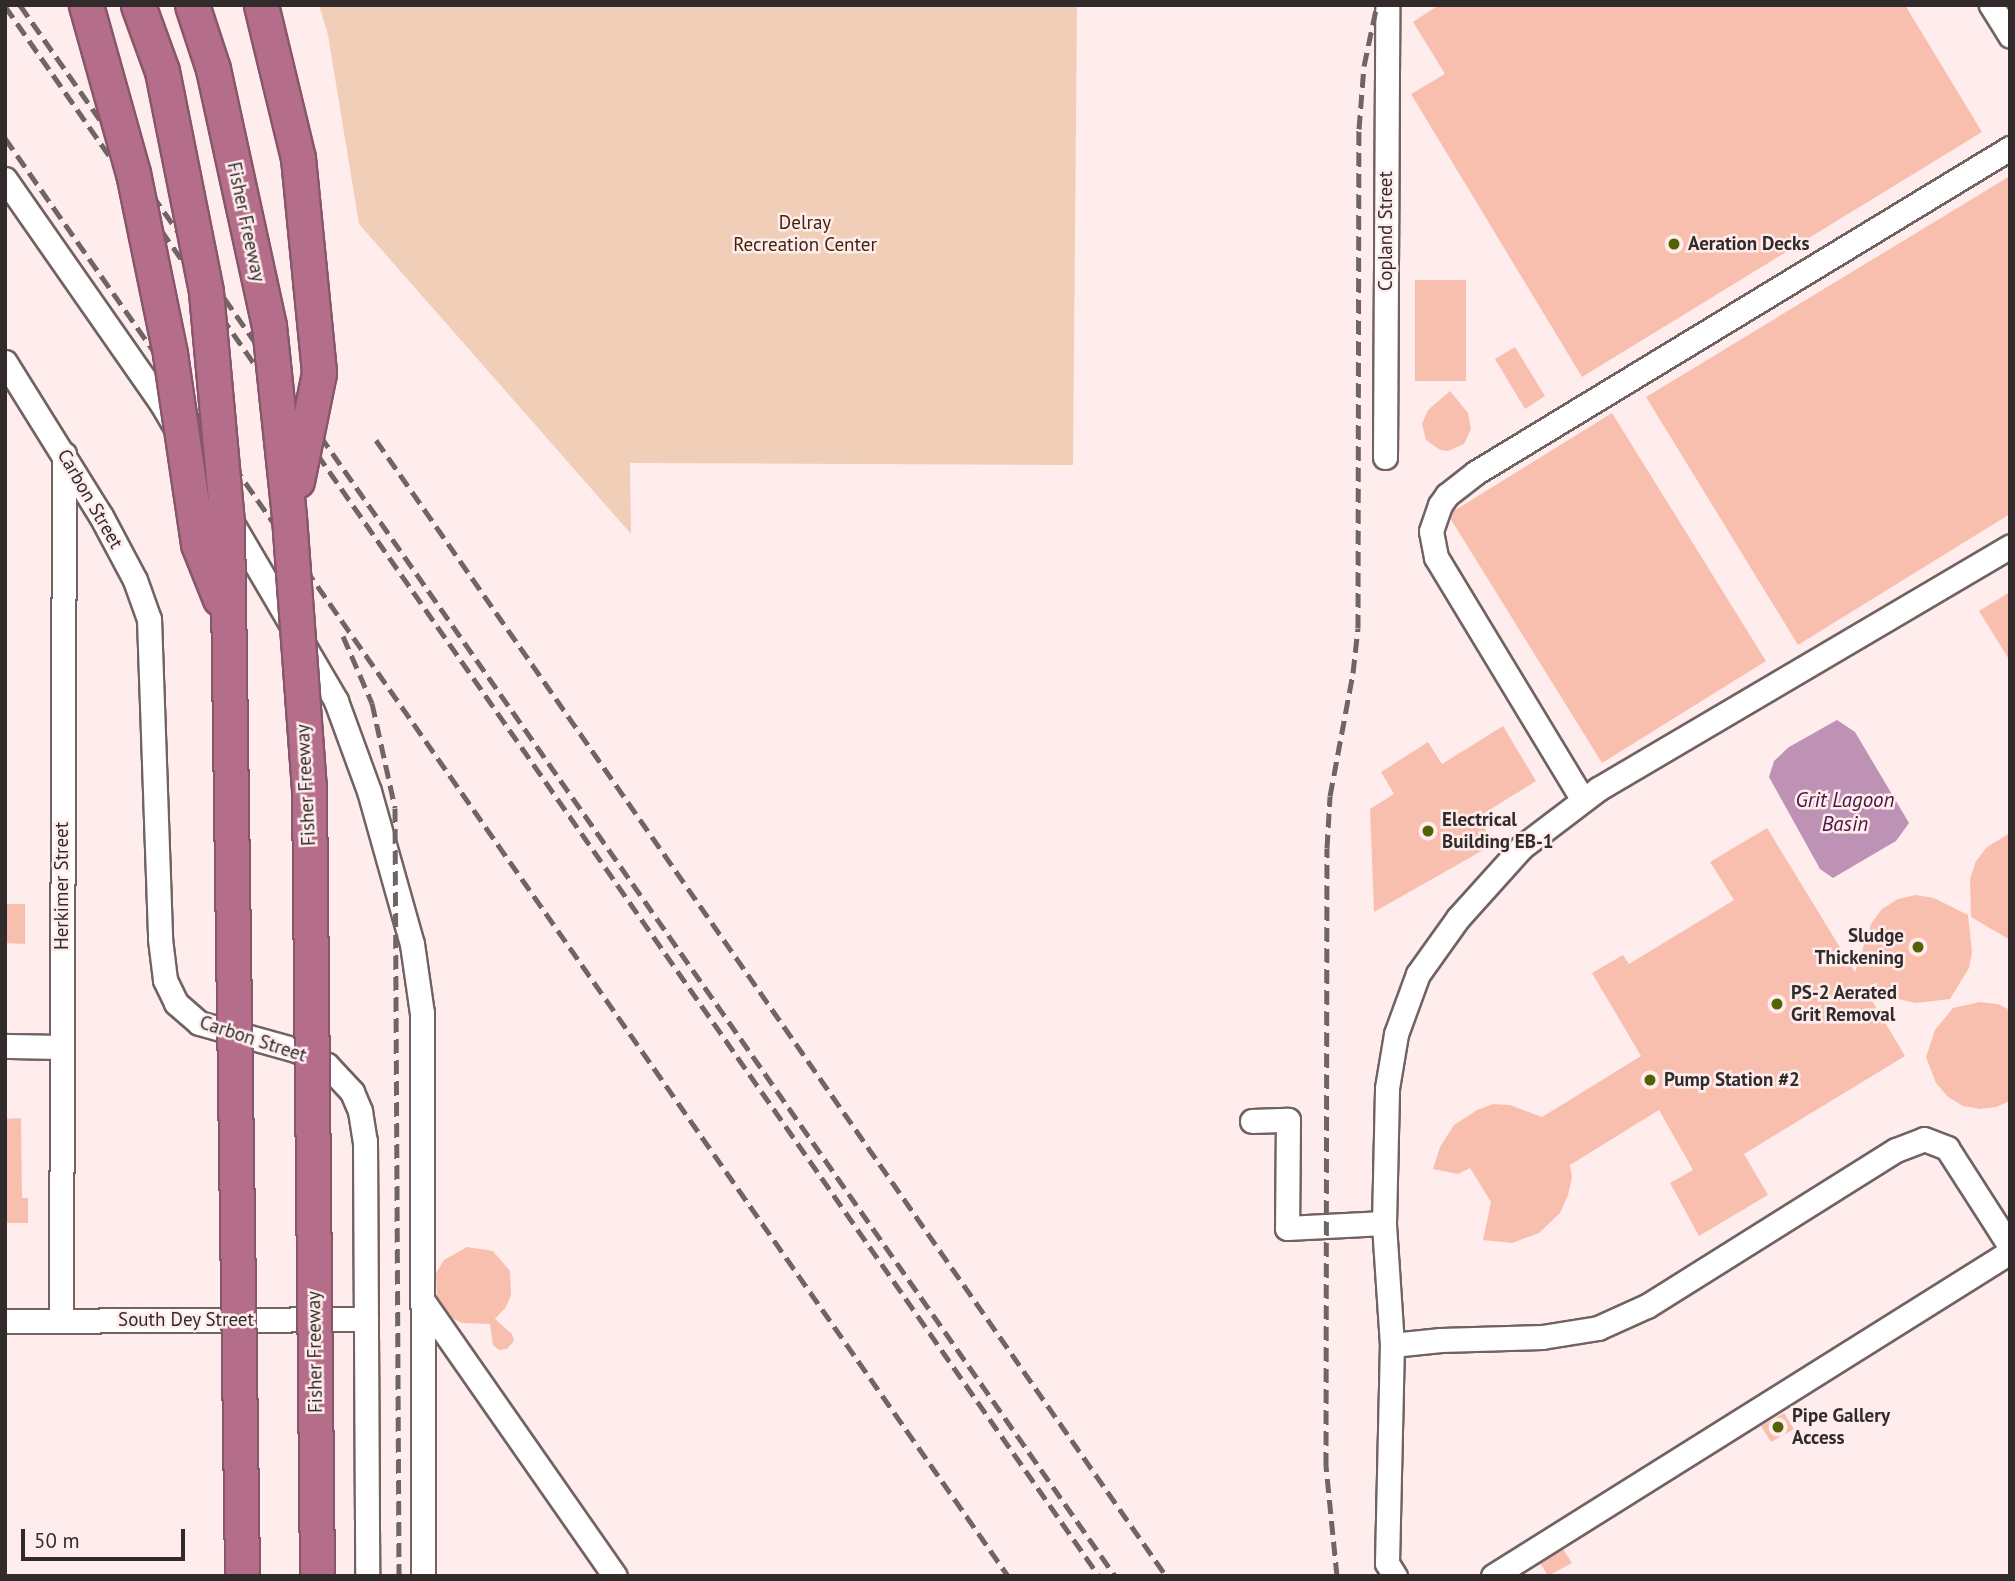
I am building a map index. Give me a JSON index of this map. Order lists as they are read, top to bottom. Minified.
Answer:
{"streets":{"highway":["Fisher Freeway"],"street":["Copland Street","Carbon Street","Herkimer Street","South Dey Street"]},"crossings":[["Carbon Street","Herkimer Street"],["Carbon Street","South Dey Street"],["Herkimer Street","South Dey Street"]],"water":["Grit Lagoon Basin"],"parks":["Delray Recreation Center"],"places":["Aeration Decks","Electrical Building EB-1","Sludge Thickening","PS-2 Aerated Grit Removal","Pump Station #2","Pipe Gallery Access"],"scale_bar":"50 m"}
